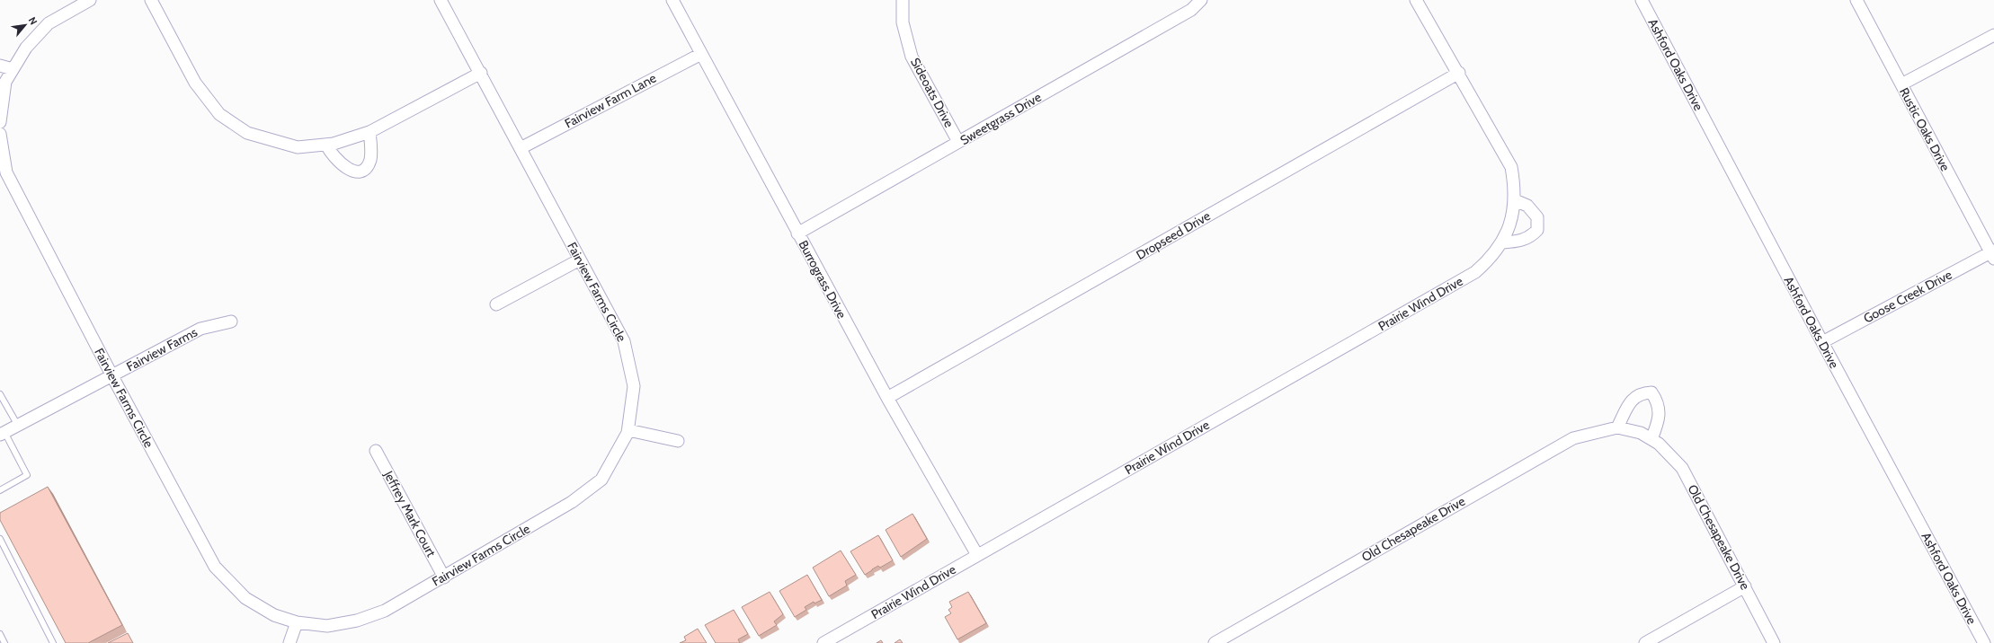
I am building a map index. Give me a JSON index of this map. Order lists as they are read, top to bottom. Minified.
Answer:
{"streets":{"street":["Ashford Oaks Drive","Sideoats Drive","Fairview Farm Lane","Sweetgrass Drive","Rustic Oaks Drive","Dropseed Drive","Burrograss Drive","Fairview Farms Circle","Goose Creek Drive","Prairie Wind Drive","Fairview Farms","Jeffrey Mark Court","Old Chesapeake Drive"]},"crossings":[["Ashford Oaks Drive","Goose Creek Drive"],["Sideoats Drive","Sweetgrass Drive"],["Fairview Farm Lane","Burrograss Drive"],["Fairview Farm Lane","Fairview Farms Circle"],["Sweetgrass Drive","Burrograss Drive"],["Rustic Oaks Drive","Goose Creek Drive"],["Dropseed Drive","Burrograss Drive"],["Dropseed Drive","Prairie Wind Drive"],["Burrograss Drive","Prairie Wind Drive"],["Fairview Farms Circle","Fairview Farms"],["Fairview Farms Circle","Jeffrey Mark Court"]],"north":"top right"}
